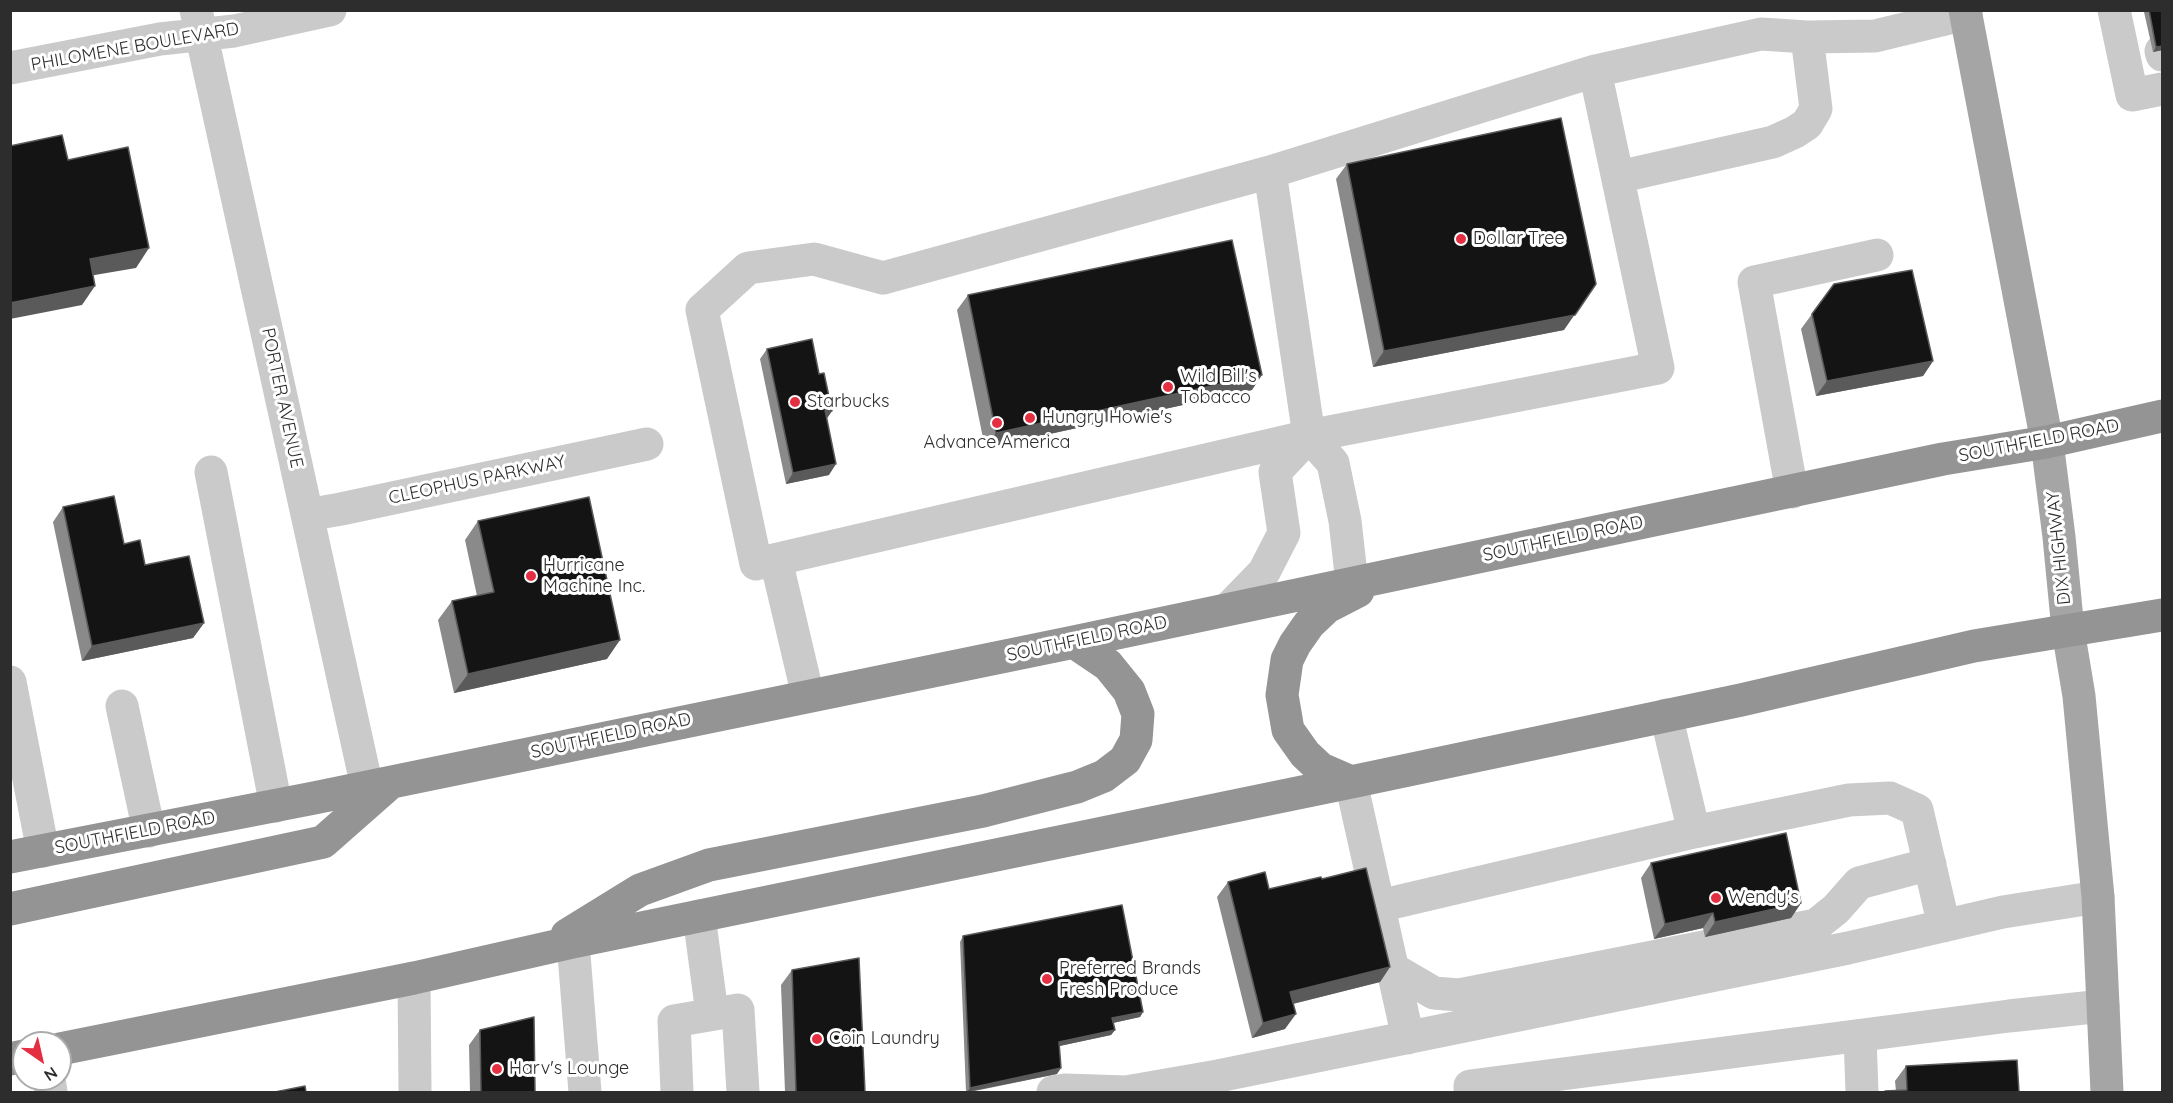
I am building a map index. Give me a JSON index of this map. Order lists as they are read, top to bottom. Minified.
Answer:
{"streets":{"highway":["SOUTHFIELD ROAD"],"main road":["DIX HIGHWAY"],"street":["PHILOMENE BOULEVARD","PORTER AVENUE","CLEOPHUS PARKWAY"]},"crossings":[["PHILOMENE BOULEVARD","PORTER AVENUE"],["PORTER AVENUE","SOUTHFIELD ROAD"],["PORTER AVENUE","CLEOPHUS PARKWAY"],["SOUTHFIELD ROAD","DIX HIGHWAY"]],"places":["Dollar Tree","Wild Bill's Tobacco","Starbucks","Hungry Howie's","Advance America","Hurricane Machine Inc.","Wendy's","Preferred Brands Fresh Produce","Coin Laundry","Harv's Lounge"],"north":"bottom right"}
